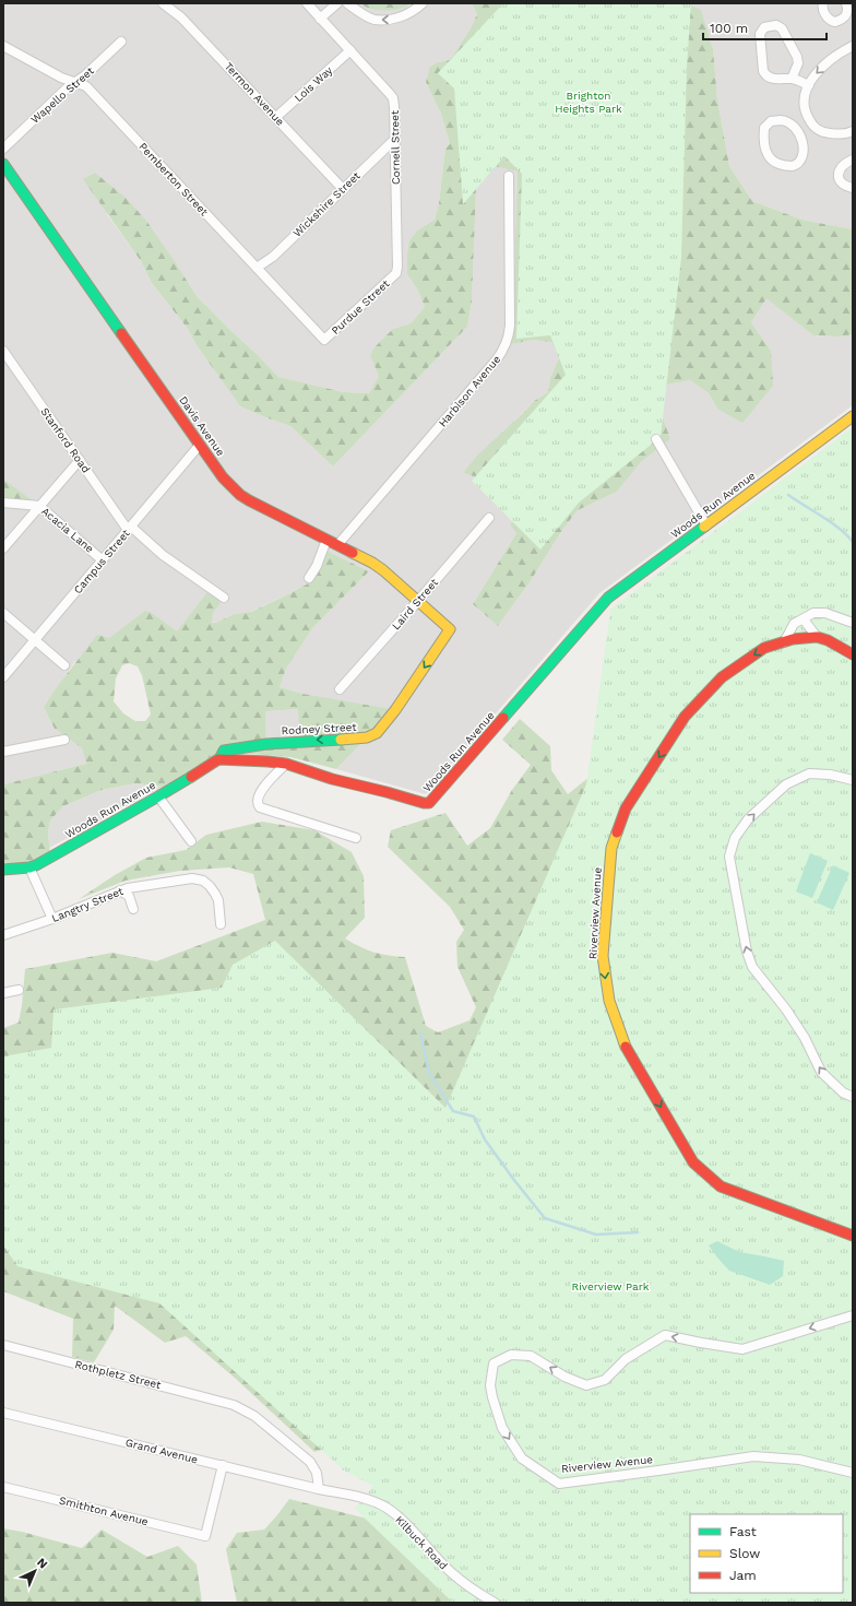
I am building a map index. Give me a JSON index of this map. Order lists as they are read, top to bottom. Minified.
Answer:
{"streets":{"street":["Lois Way","Termon Avenue","Wapello Street","Cornell Street","Pemberton Street","Wickshire Street","Purdue Street","Harbison Avenue","Davis Avenue","Stanford Road","Woods Run Avenue","Acacia Lane","Campus Street","Laird Street","Rodney Street","Langtry Street","Riverview Avenue","Rothpletz Street","Grand Avenue","Smithton Avenue","Kilbuck Road"]},"crossings":[["Lois Way","Termon Avenue"],["Lois Way","Cornell Street"],["Termon Avenue","Wickshire Street"],["Wapello Street","Pemberton Street"],["Cornell Street","Wickshire Street"],["Cornell Street","Purdue Street"],["Pemberton Street","Wickshire Street"],["Pemberton Street","Purdue Street"],["Harbison Avenue","Davis Avenue"],["Davis Avenue","Campus Street"],["Davis Avenue","Laird Street"],["Davis Avenue","Rodney Street"],["Stanford Road","Campus Street"],["Woods Run Avenue","Rodney Street"],["Acacia Lane","Campus Street"],["Rothpletz Street","Grand Avenue"],["Rothpletz Street","Kilbuck Road"],["Grand Avenue","Smithton Avenue"],["Grand Avenue","Kilbuck Road"]],"one_way":["Rodney Street"],"parks":["Brighton Heights Park","Riverview Park"],"legend":["Fast","Slow","Jam"],"scale_bar":"100 m","north":"top right"}
